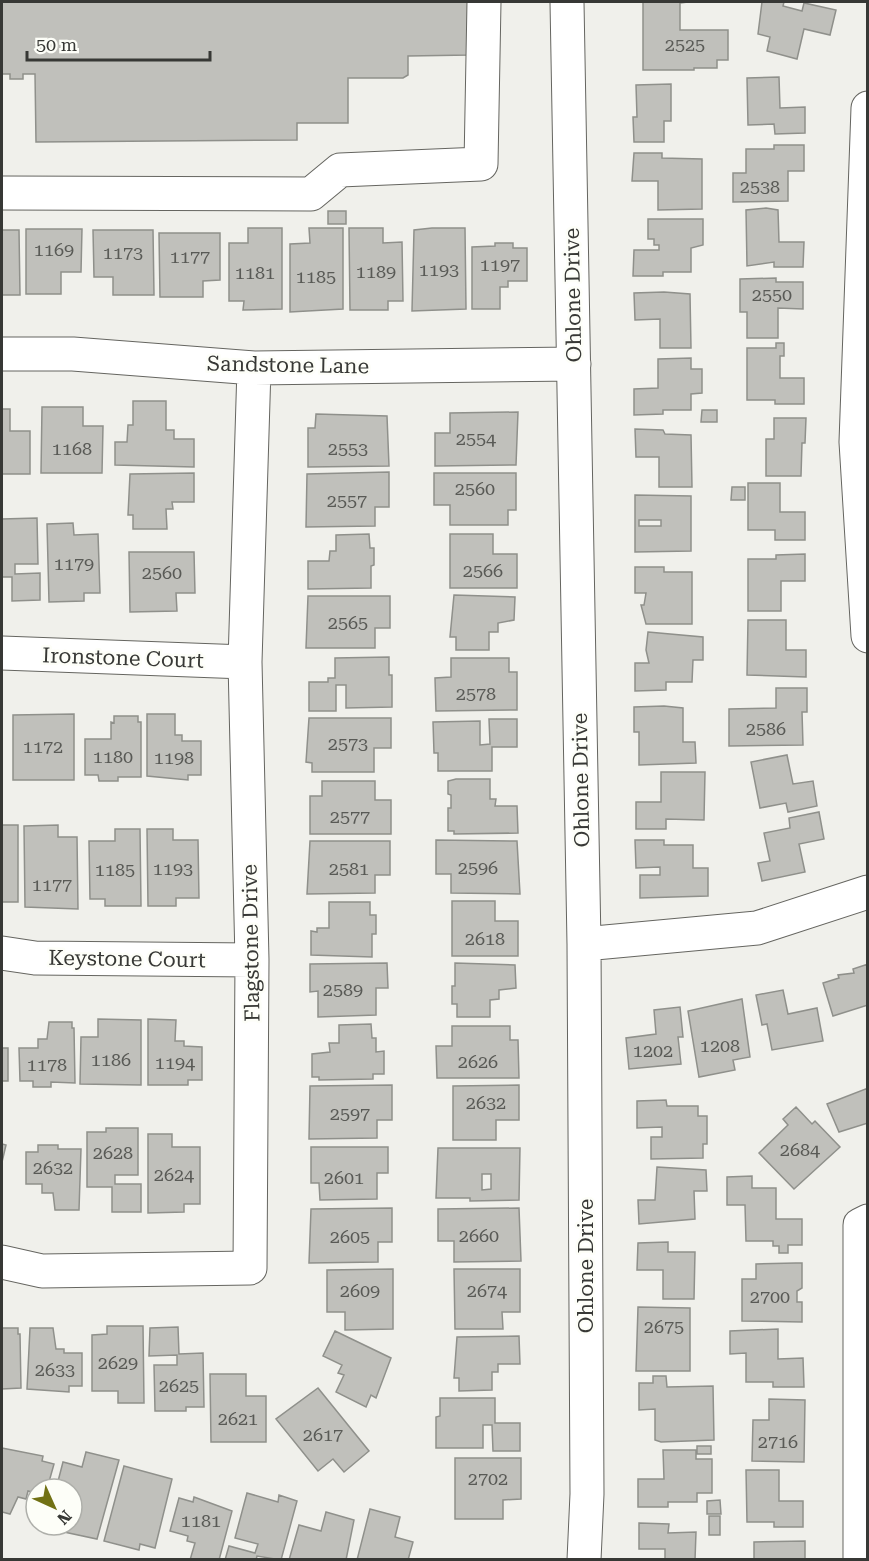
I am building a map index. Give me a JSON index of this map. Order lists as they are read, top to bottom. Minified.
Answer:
{"streets":{"street":["Ohlone Drive","Sandstone Lane","Ironstone Court","Flagstone Drive","Keystone Court"]},"crossings":[["Ohlone Drive","Sandstone Lane"],["Sandstone Lane","Flagstone Drive"],["Ironstone Court","Flagstone Drive"],["Flagstone Drive","Keystone Court"]],"house_numbers":["2525","2538","1169","1173","1177","1197","1193","1189","1181","1185","2550","2554","1168","2553","2560","2557","1179","2566","2560","2565","2578","2586","2573","1172","1180","1198","2577","2596","1193","2581","1185","1177","2618","2589","1208","1202","1186","2626","1194","1178","2632","2597","2684","2628","2632","2624","2601","2660","2605","2609","2674","2700","2675","2629","2633","2625","2621","2617","2716","2702","1181"],"scale_bar":"50 m","north":"bottom right"}
